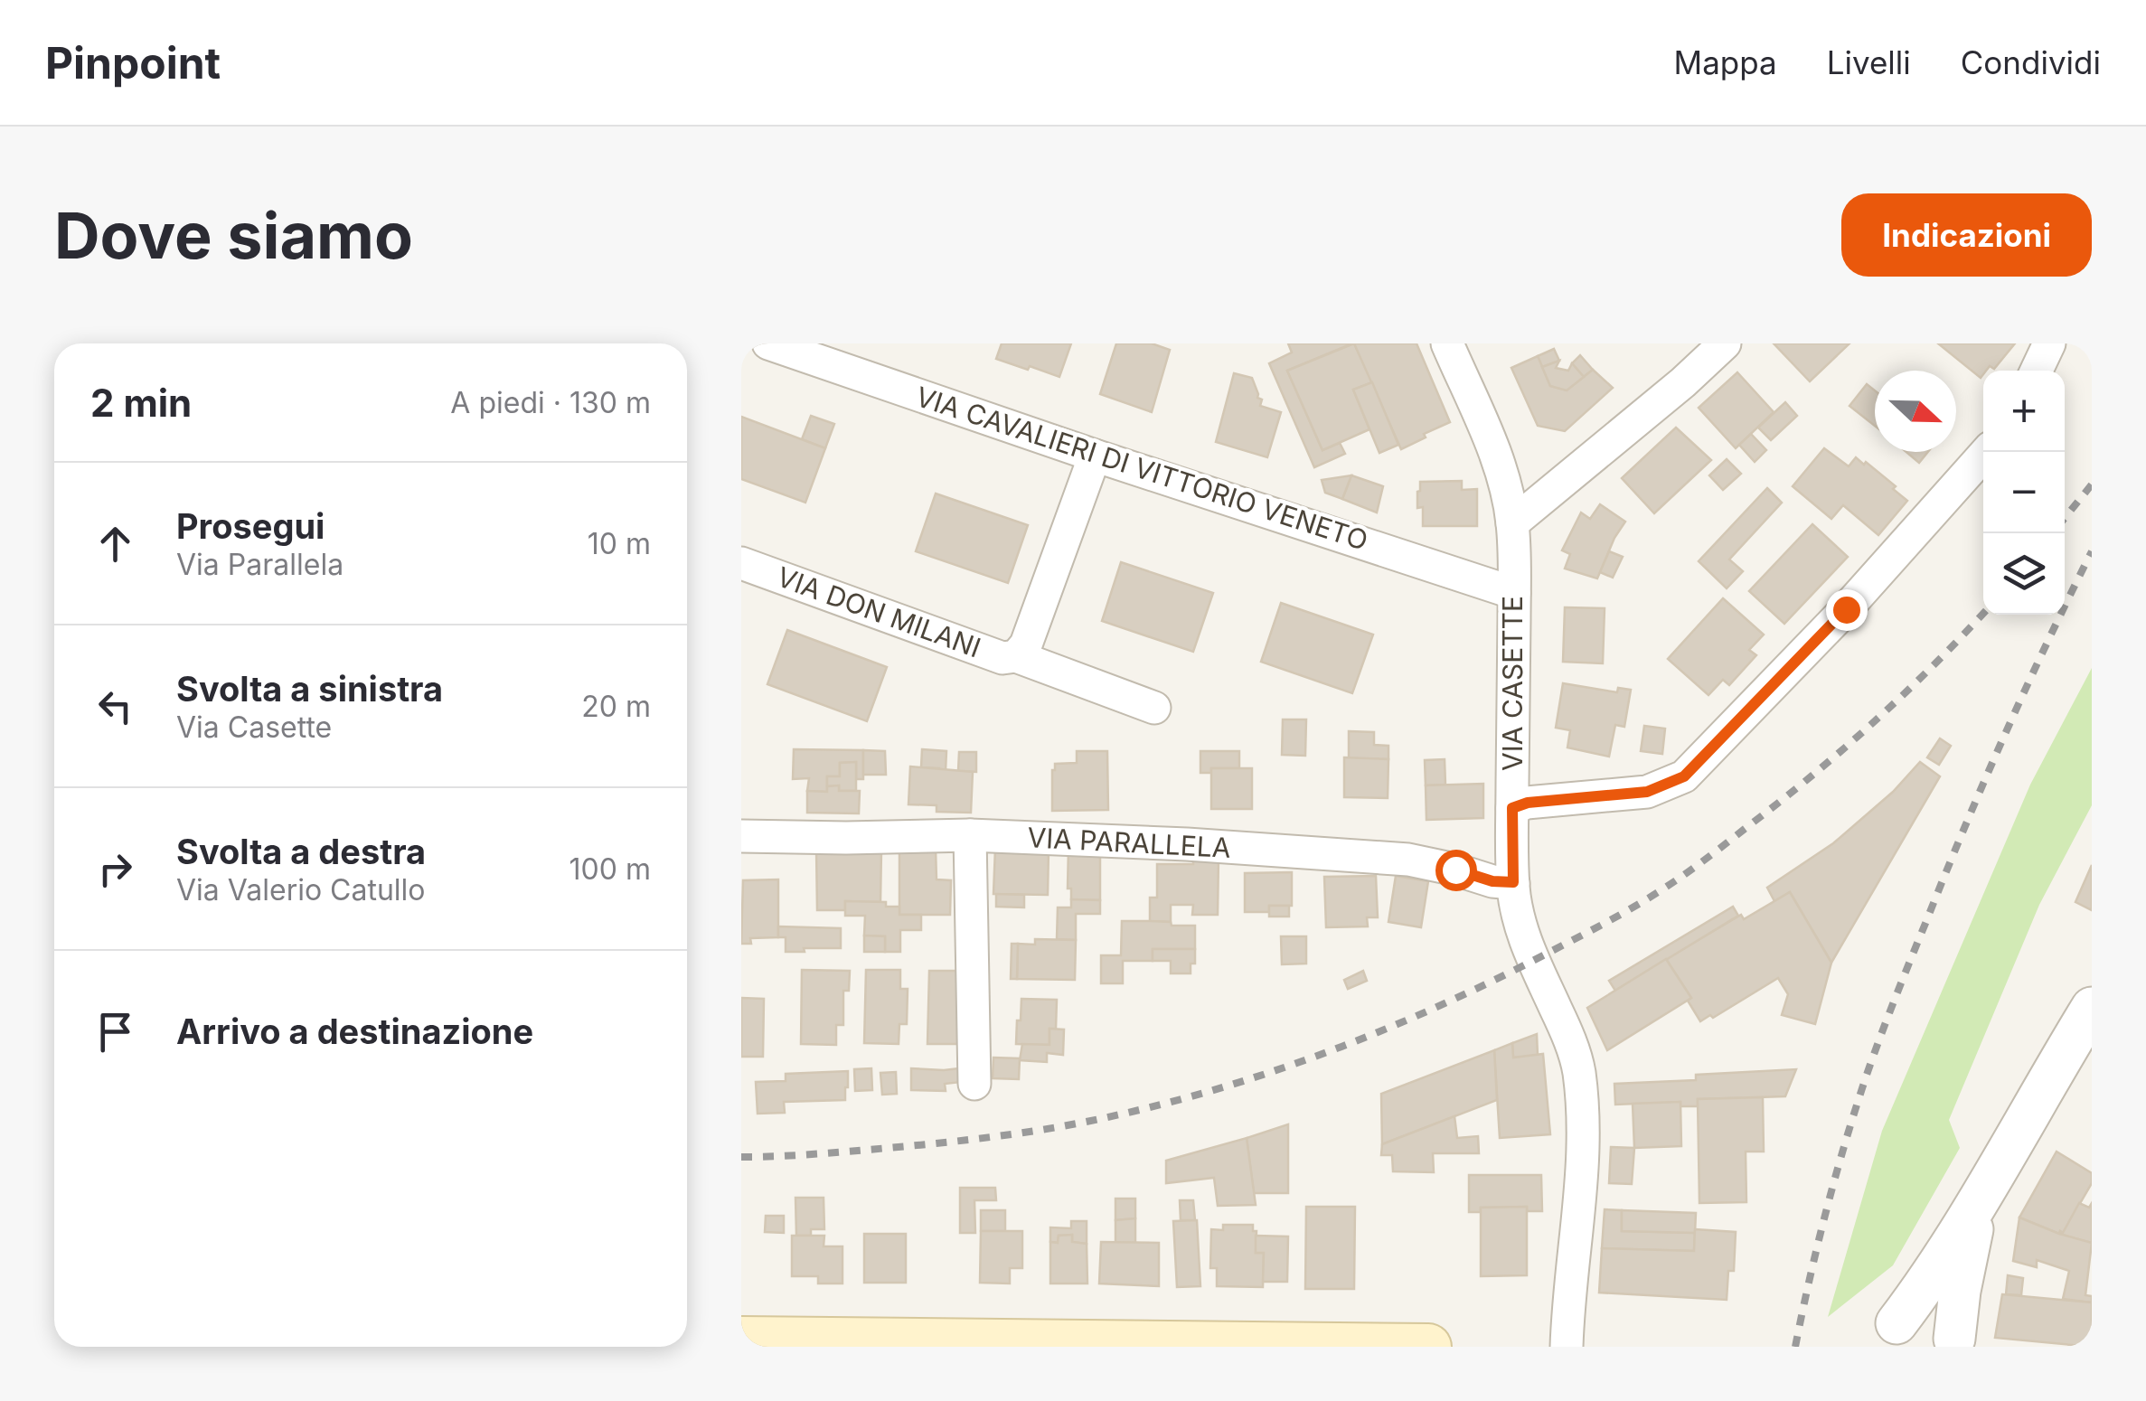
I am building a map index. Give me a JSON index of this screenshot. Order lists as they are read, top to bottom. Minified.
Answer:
{"streets":{"street":["VIA CAVALIERI DI VITTORIO VENETO","VIA DON MILANI","VIA CASETTE","VIA PARALLELA"]},"crossings":[["VIA CAVALIERI DI VITTORIO VENETO","VIA DON MILANI"],["VIA CAVALIERI DI VITTORIO VENETO","VIA CASETTE"],["VIA CASETTE","VIA PARALLELA"]],"north":"right","page":{"header":"Pinpoint","nav":["Mappa","Livelli","Condividi"],"buttons":"Indicazioni","title":"Dove siamo","heading":["2 min","A piedi · 130 m"],"map_buttons":["+","−"],"list":[["Prosegui","Via Parallela","10 m"],["Svolta a sinistra","Via Casette","20 m"],["Svolta a destra","Via Valerio Catullo","100 m"],"Arrivo a destinazione"]}}
